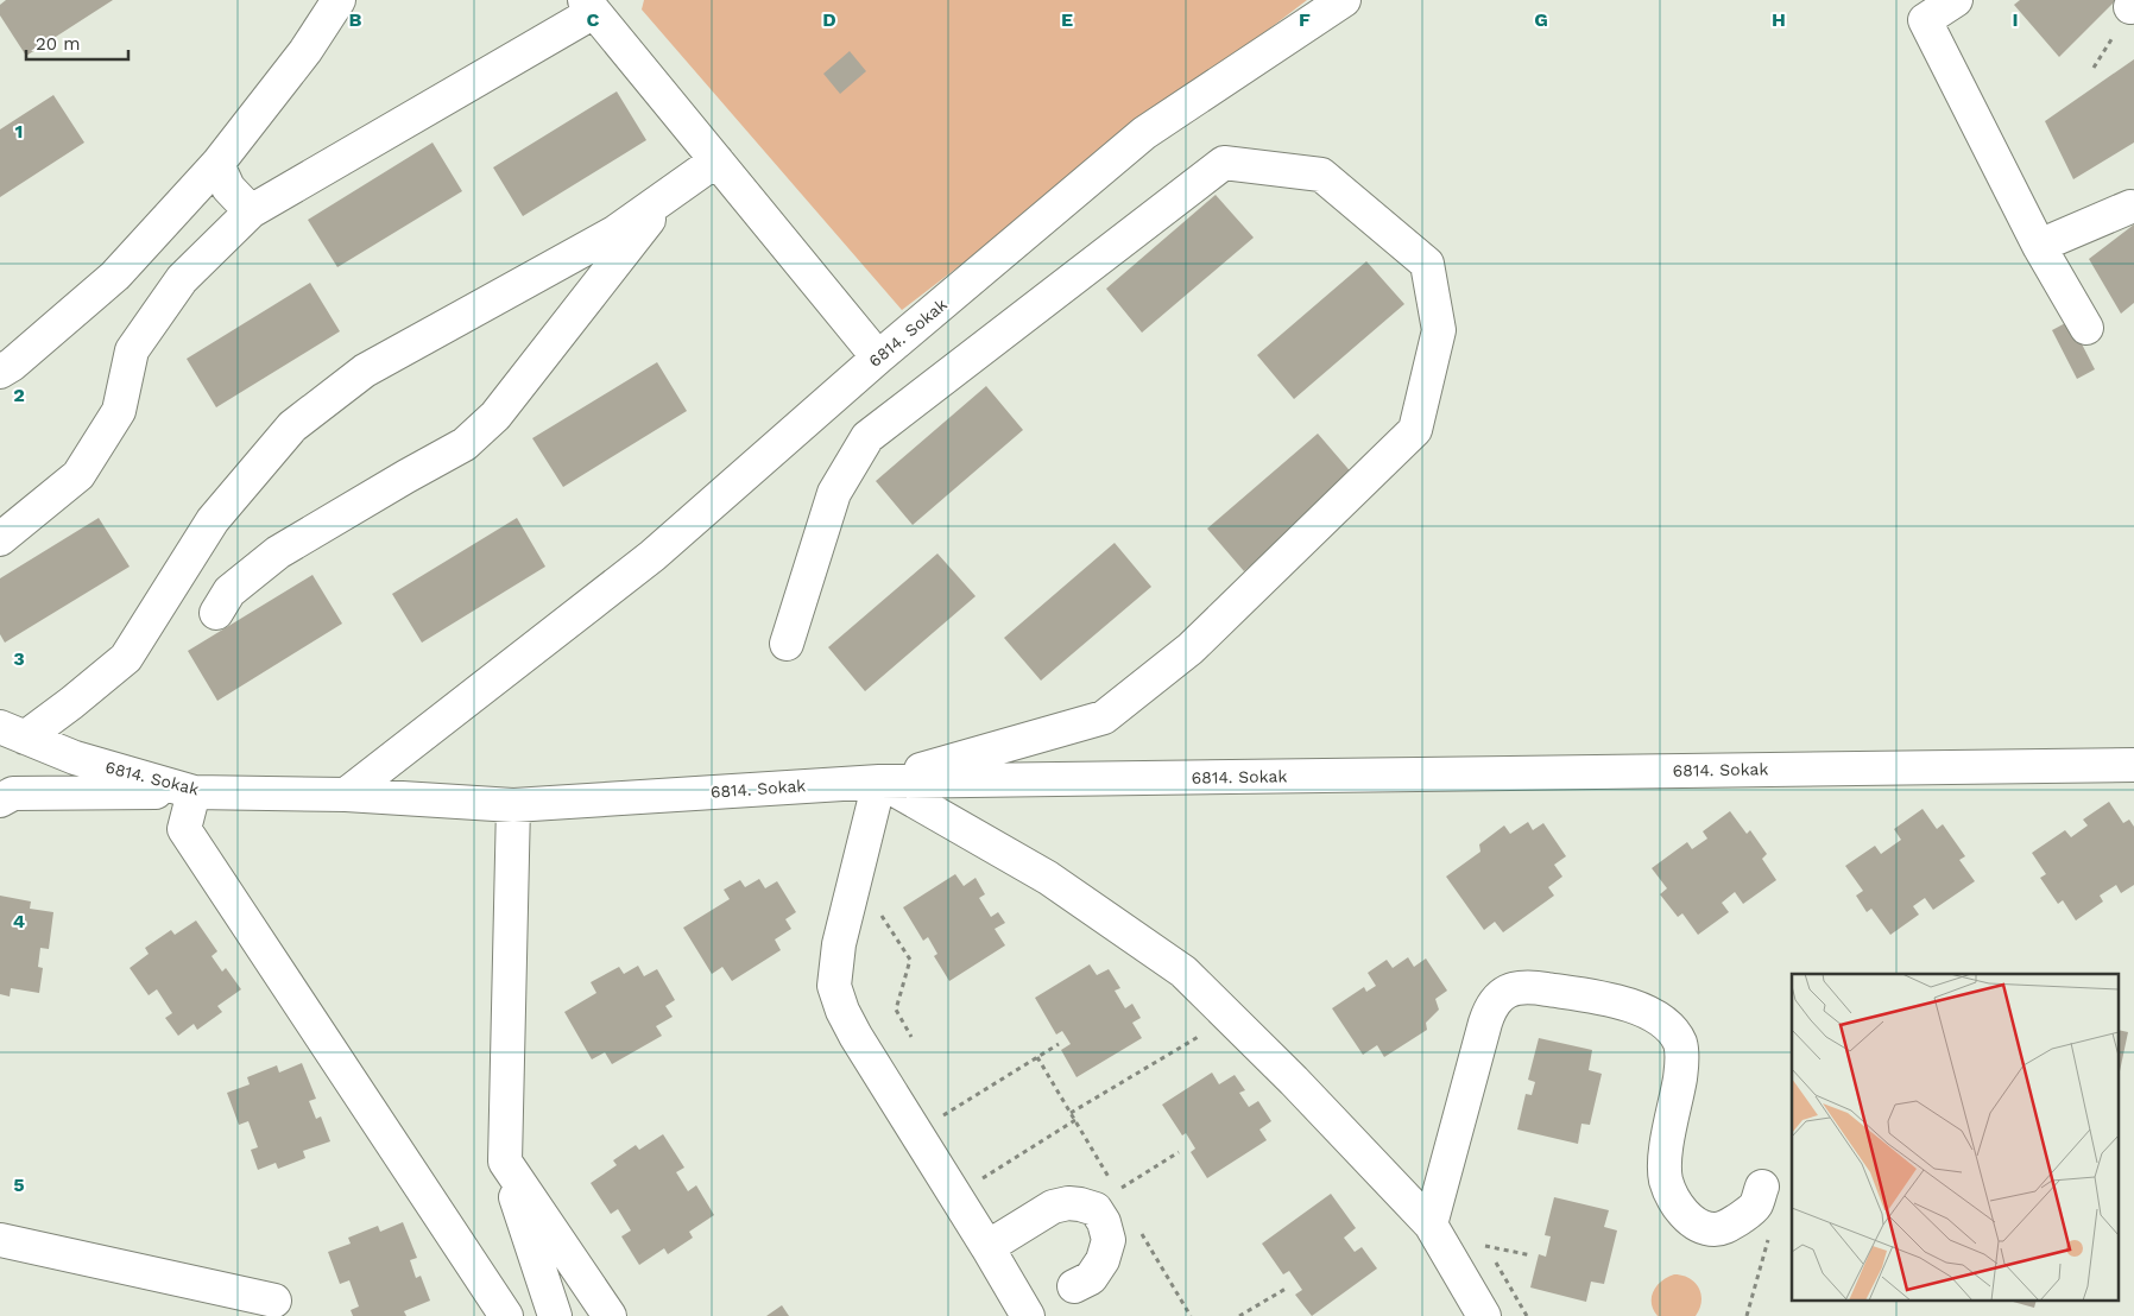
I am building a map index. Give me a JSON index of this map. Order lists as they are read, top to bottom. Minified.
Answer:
{"streets":{"street":["6814. Sokak"]},"scale_bar":"20 m","grid":{"columns":["B","C","D","E","F","G","H","I"],"rows":["1","2","3","4","5"]}}
